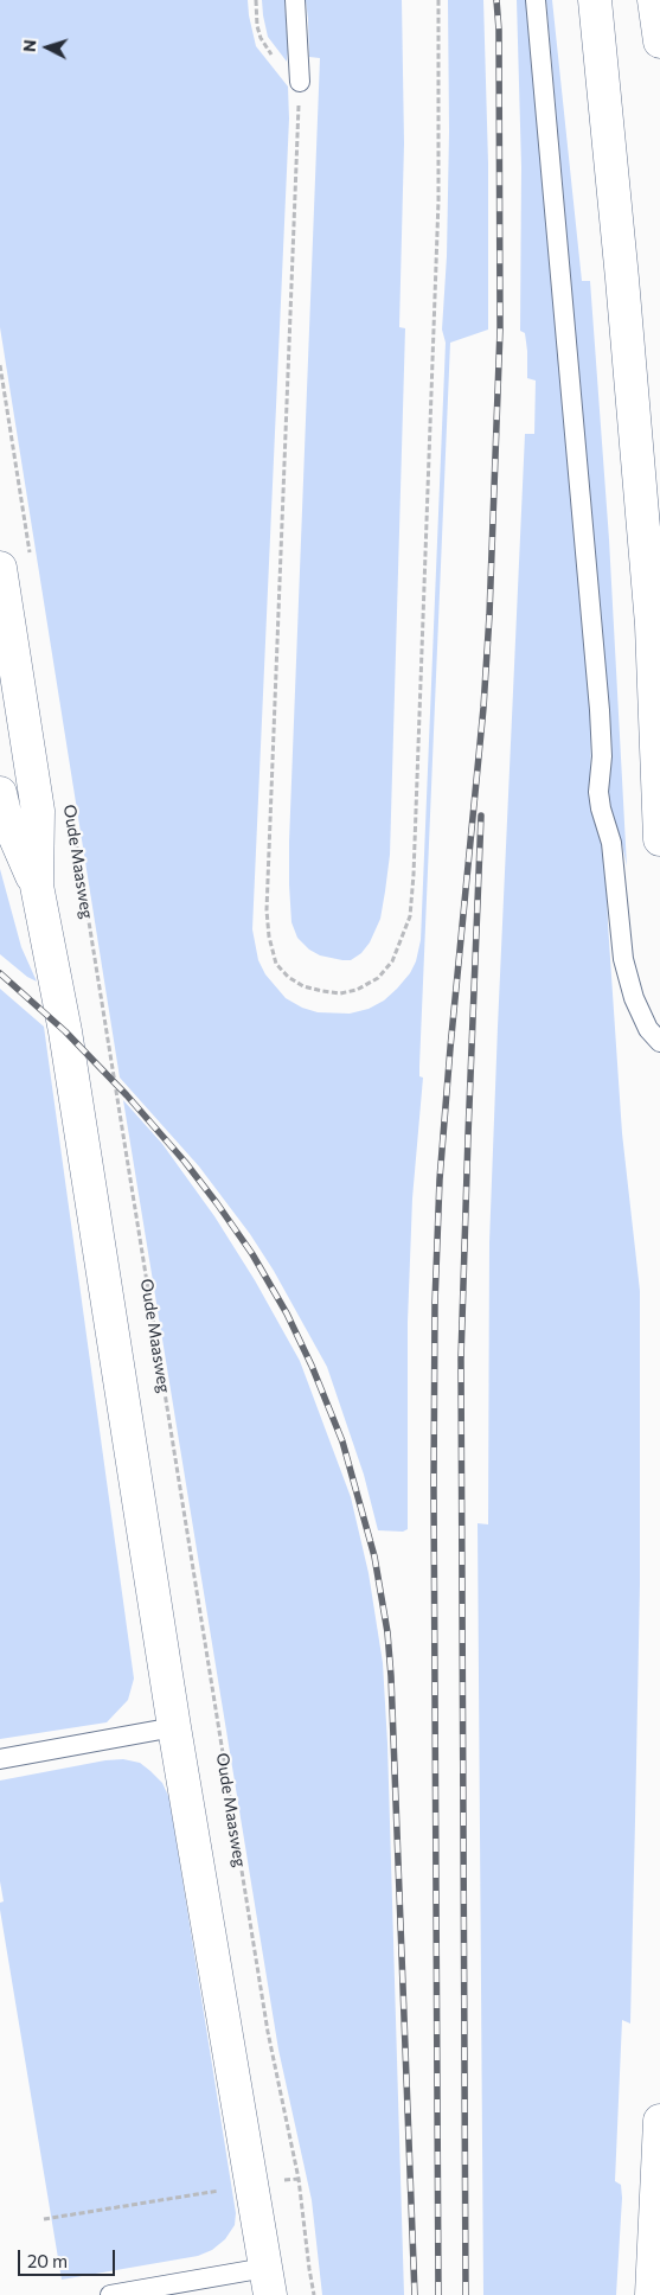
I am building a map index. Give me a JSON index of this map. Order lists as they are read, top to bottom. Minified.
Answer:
{"streets":{"main road":["Oude Maasweg"]},"scale_bar":"20 m","north":"left"}
